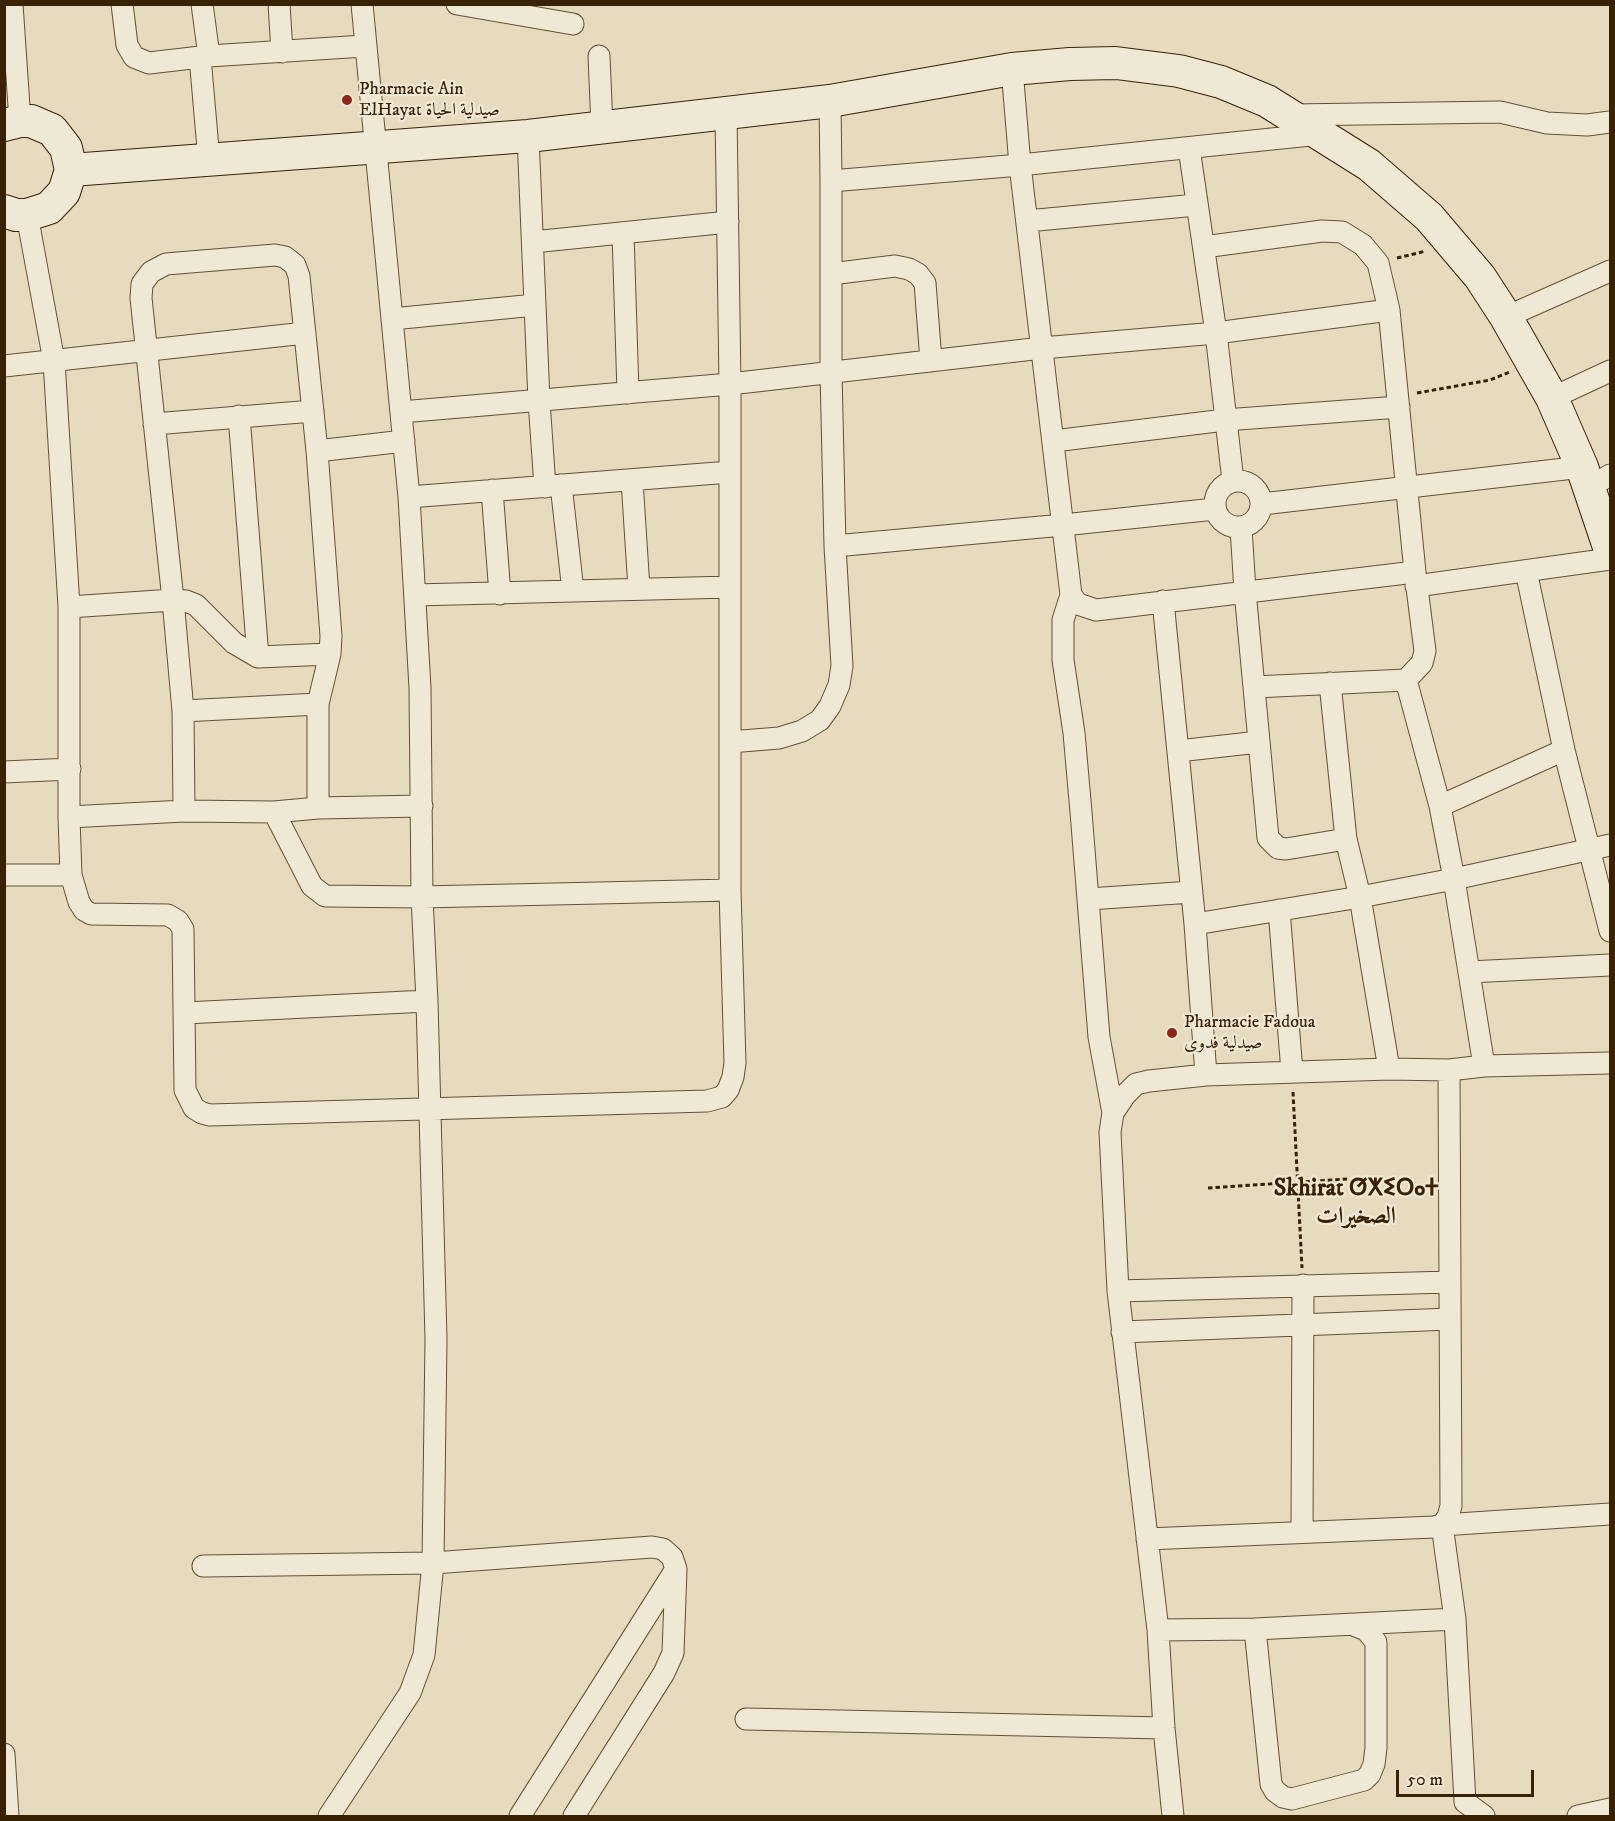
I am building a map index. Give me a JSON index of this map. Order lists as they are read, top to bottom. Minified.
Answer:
{"districts":["Skhirat ⵚⵅⵉⵔⴰⵜ الصخيرات"],"places":["Pharmacie Ain ElHayat صيدلية الحياة","Pharmacie Fadoua صيدلية فدوى"],"scale_bar":"50 m"}
